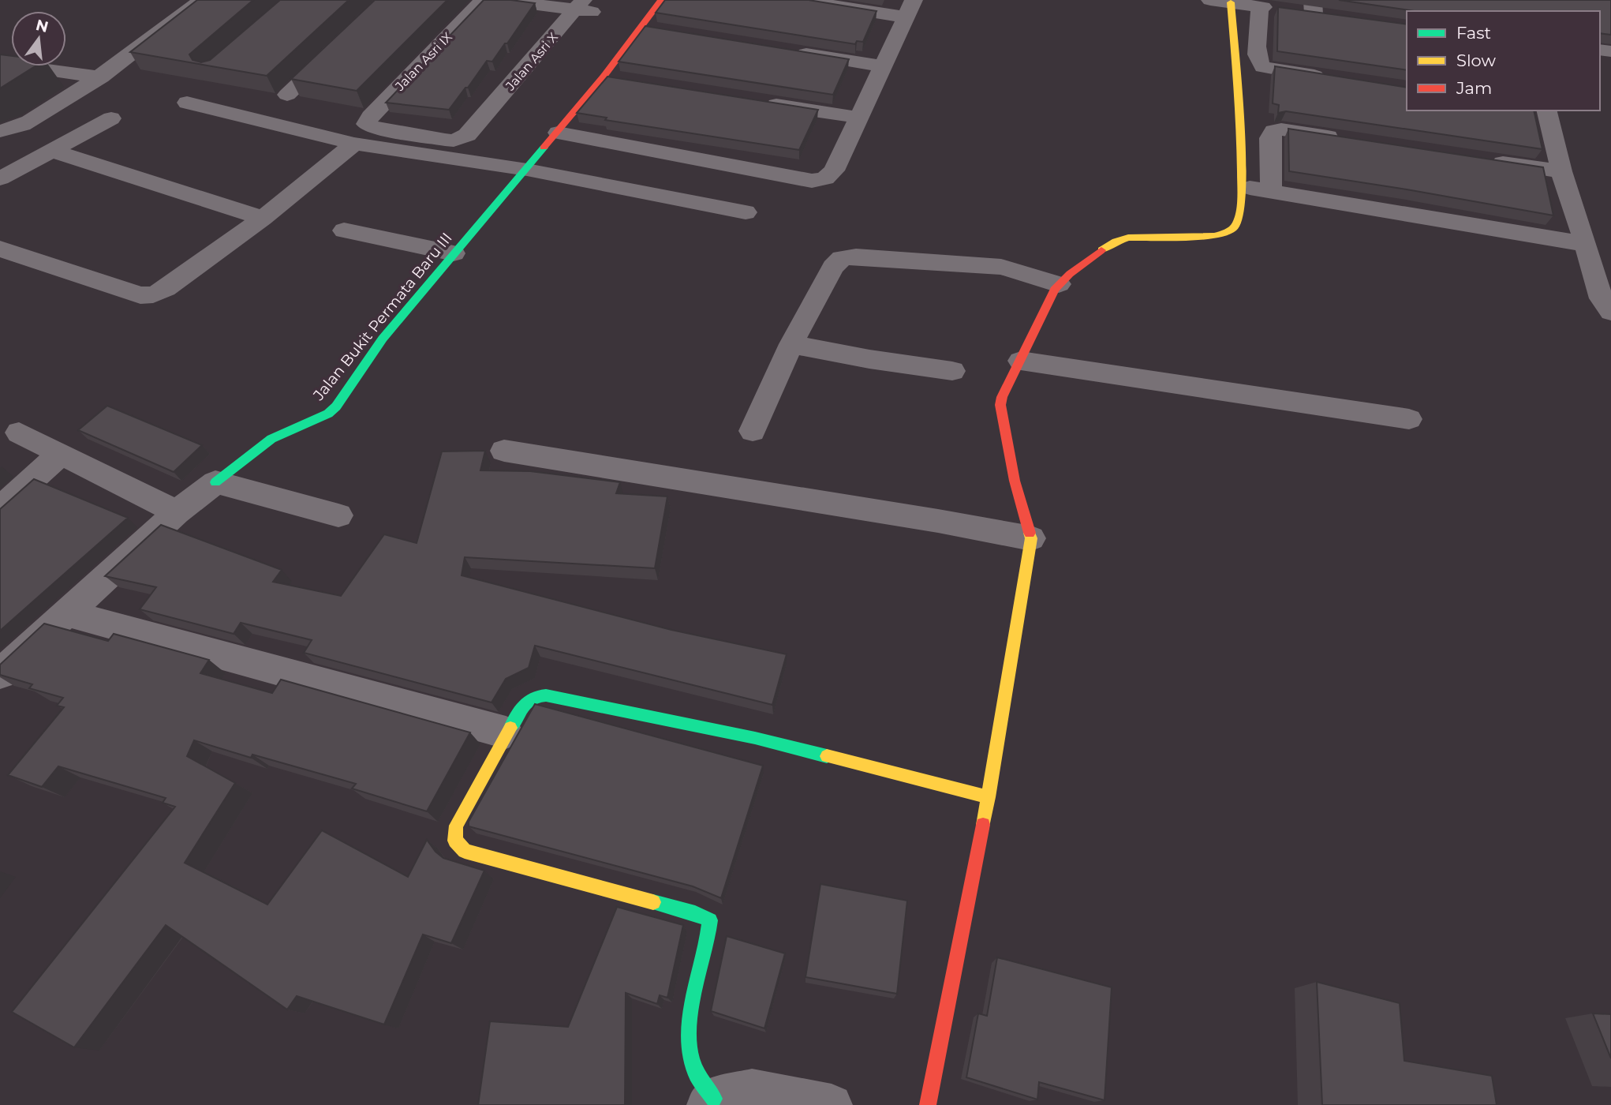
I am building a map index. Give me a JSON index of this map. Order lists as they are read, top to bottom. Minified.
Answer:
{"streets":{"street":["Jalan Asri IX","Jalan Asri X","Jalan Bukit Permata Baru III"]},"crossings":[["Jalan Asri IX","Jalan Asri X"]],"legend":["Fast","Slow","Jam"],"north":"top"}
